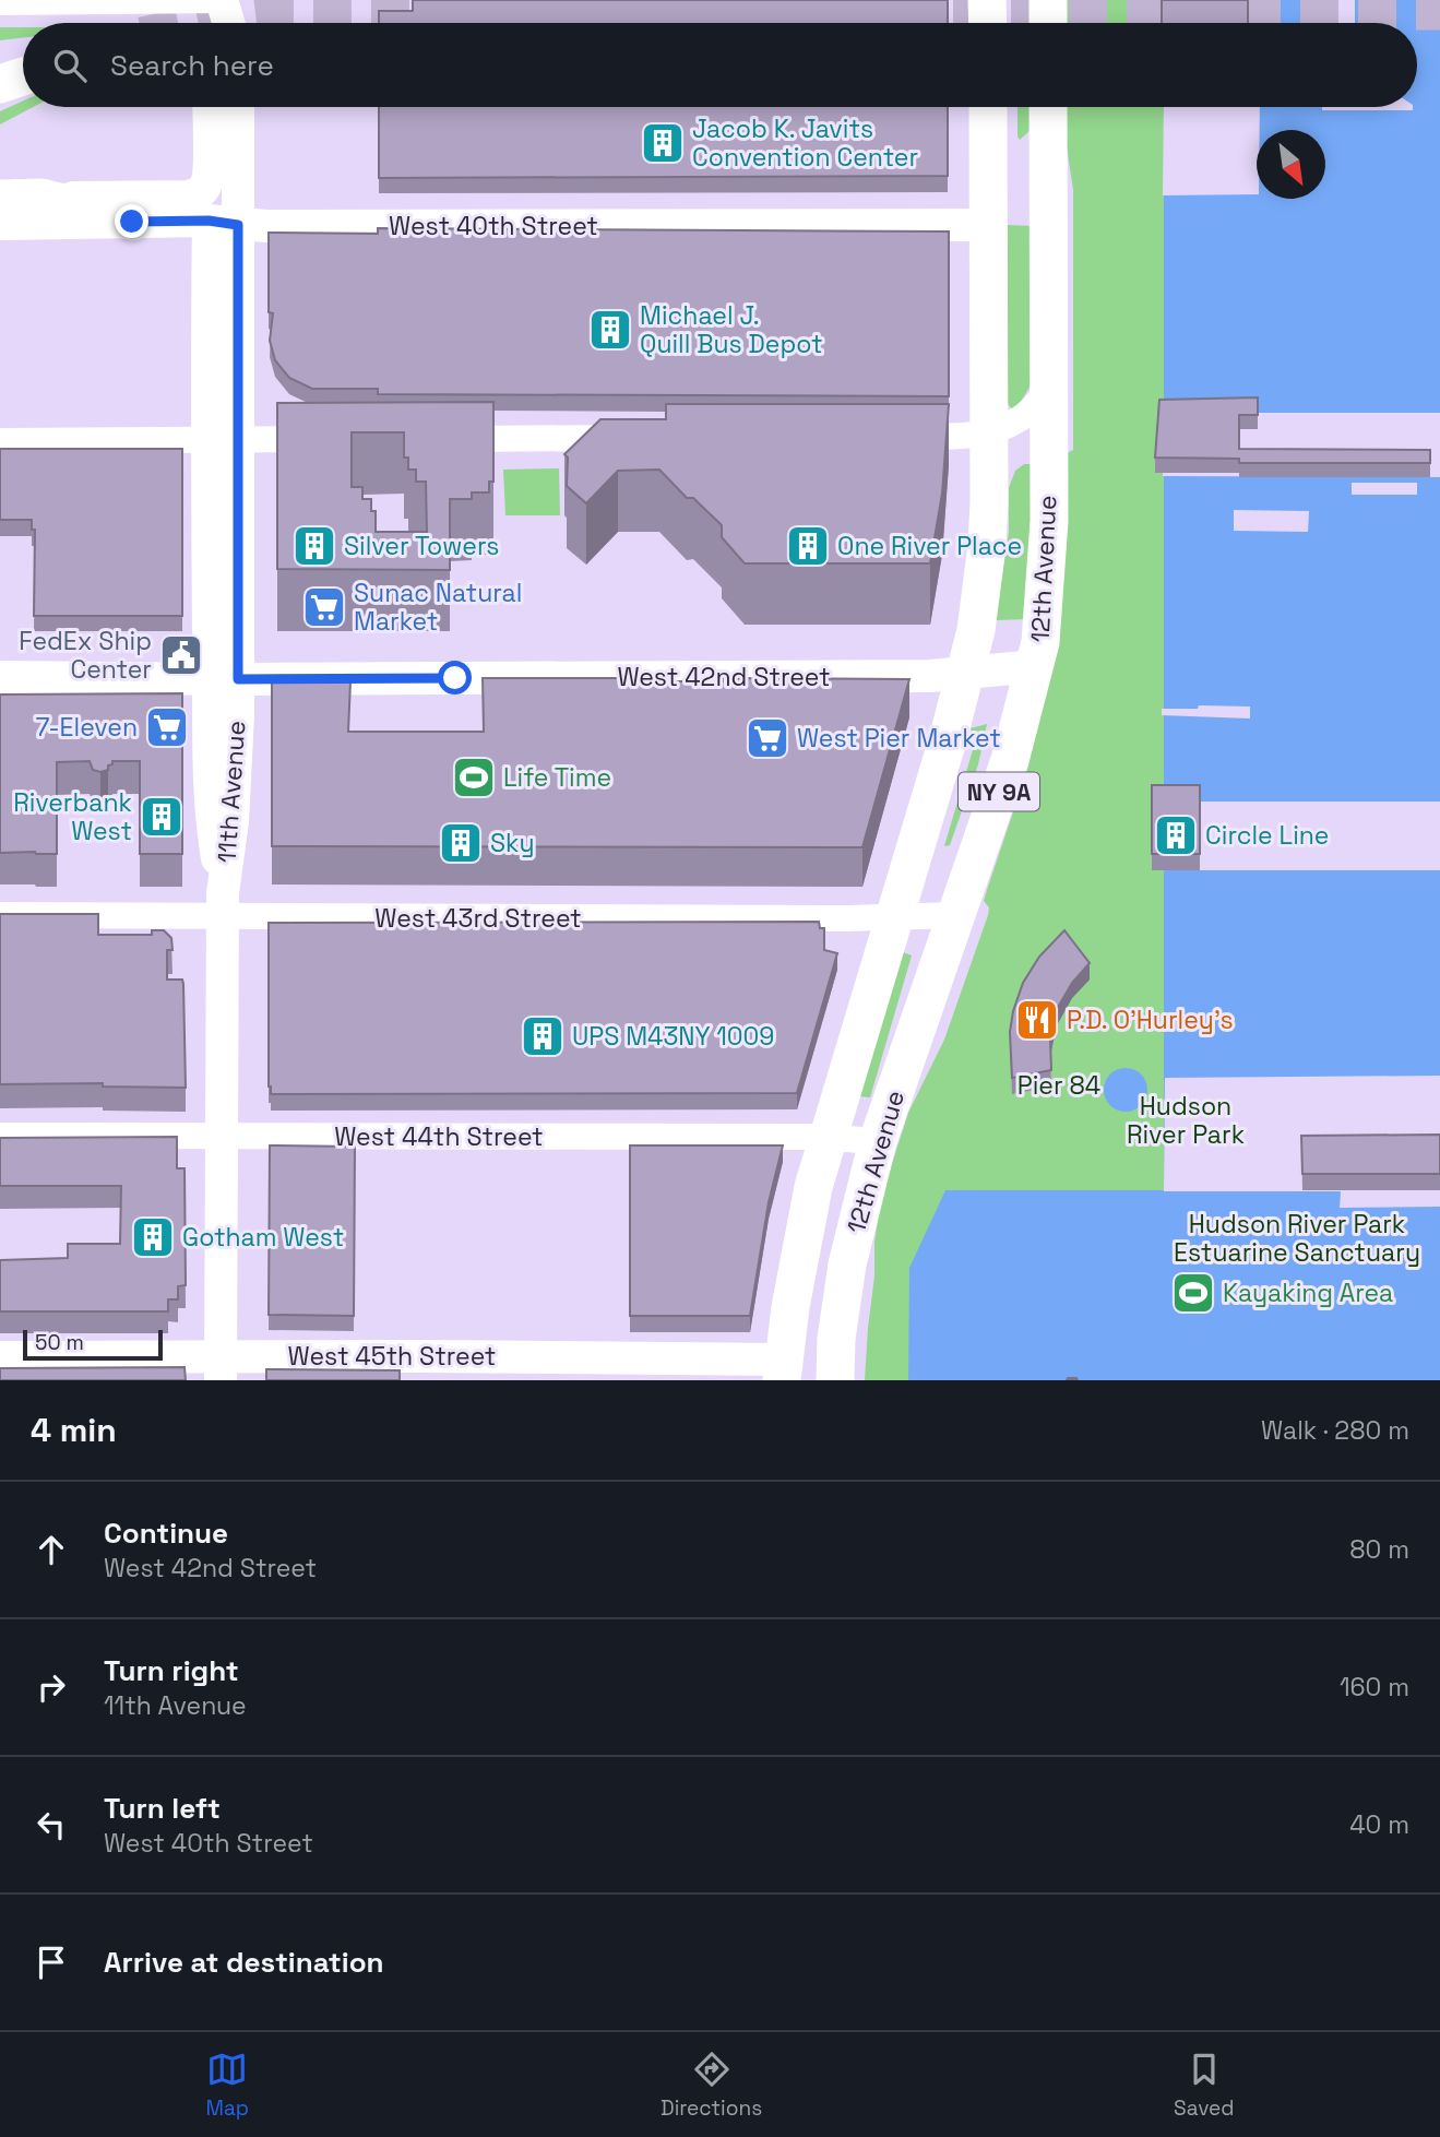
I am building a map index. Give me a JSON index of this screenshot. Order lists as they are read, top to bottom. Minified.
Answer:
{"streets":{"highway":["12th Avenue","NY 9A"],"main road":["West 40th Street","West 42nd Street","11th Avenue","West 45th Street"],"street":["West 43rd Street","West 44th Street"]},"crossings":[["West 40th Street","12th Avenue"],["West 40th Street","11th Avenue"],["12th Avenue","West 42nd Street"],["12th Avenue","West 43rd Street"],["12th Avenue","West 44th Street"],["12th Avenue","West 45th Street"],["West 42nd Street","11th Avenue"],["11th Avenue","West 43rd Street"],["11th Avenue","West 44th Street"],["11th Avenue","West 45th Street"]],"parks":["Pier 84","Hudson River Park","Hudson River Park Estuarine Sanctuary"],"places":{"building":["Jacob K. Javits Convention Center","Michael J. Quill Bus Depot","Silver Towers","One River Place","Riverbank West","Circle Line","Sky","UPS M43NY 1009","Gotham West"],"supermarket":["Sunac Natural Market","7-Eleven","West Pier Market"],"public building":["FedEx Ship Center"],"sports":["Life Time","Kayaking Area"],"restaurant":["P.D. O'Hurley's"]},"scale_bar":"50 m","north":"bottom right","page":{"search":"Search here","scale":"50 m","heading":["4 min","Walk · 280 m"],"list":[["Continue","West 42nd Street","80 m"],["Turn right","11th Avenue","160 m"],["Turn left","West 40th Street","40 m"],"Arrive at destination"],"nav":["Map","Directions","Saved"]}}
